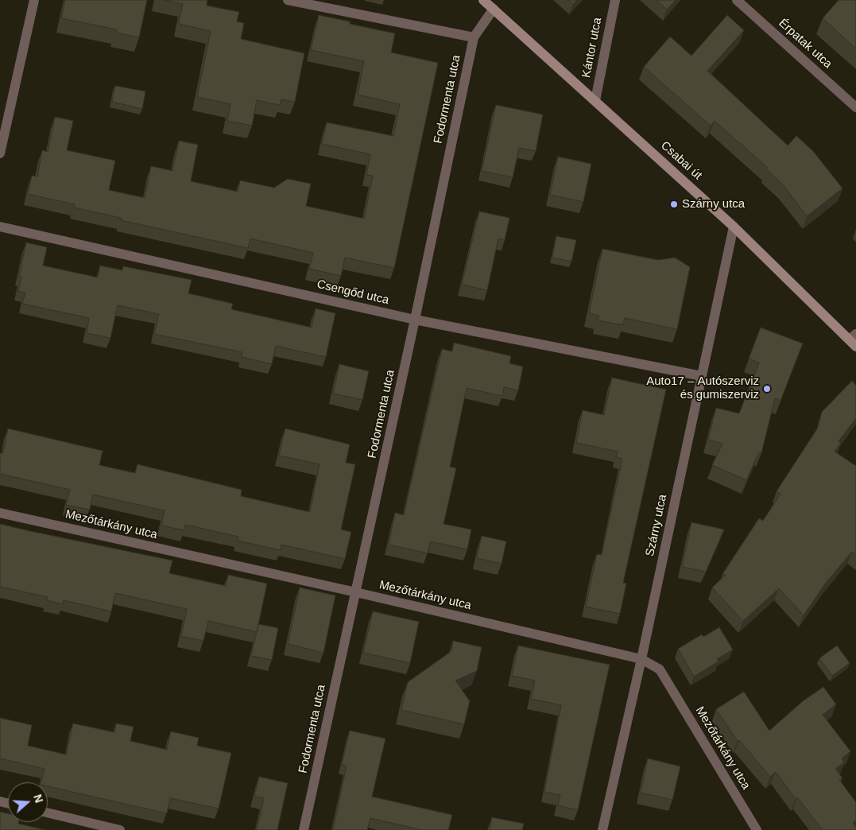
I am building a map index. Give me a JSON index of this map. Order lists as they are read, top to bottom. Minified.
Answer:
{"streets":{"main road":["Csabai út"],"street":["Érpatak utca","Kántor utca","Fodormenta utca","Csengőd utca","Mezőtárkány utca","Szárny utca"]},"crossings":[["Kántor utca","Csabai út"],["Fodormenta utca","Csabai út"],["Fodormenta utca","Csengőd utca"],["Fodormenta utca","Mezőtárkány utca"],["Csabai út","Szárny utca"],["Csengőd utca","Szárny utca"],["Mezőtárkány utca","Szárny utca"]],"places":["Szárny utca","Auto17 – Autószerviz és gumiszerviz"],"north":"right"}
